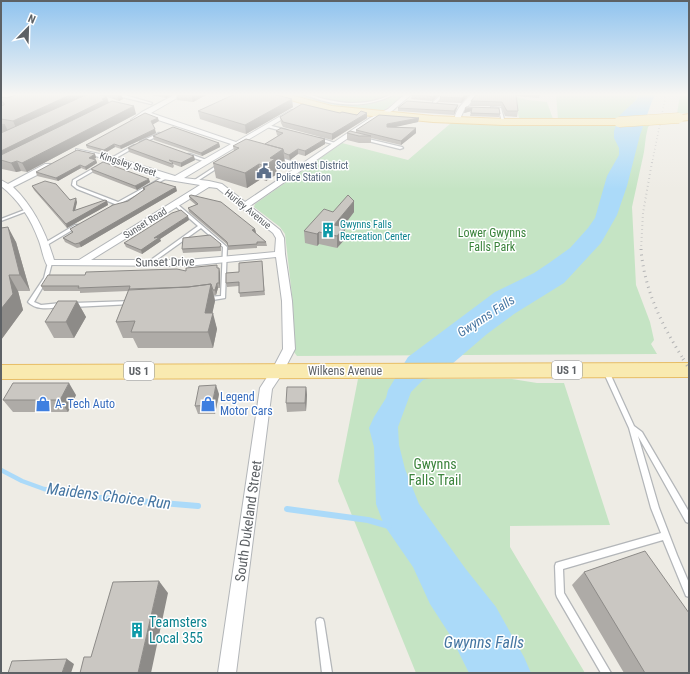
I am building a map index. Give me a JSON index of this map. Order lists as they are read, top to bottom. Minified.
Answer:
{"streets":{"main road":["US 1","Wilkens Avenue"],"street":["Kingsley Street","Hurley Avenue","Sunset Road","Sunset Drive","South Dukeland Street"]},"crossings":[["Kingsley Street","Hurley Avenue"],["Hurley Avenue","Sunset Road"],["Hurley Avenue","Sunset Drive"],["Hurley Avenue","Wilkens Avenue"],["Hurley Avenue","South Dukeland Street"],["Sunset Road","Sunset Drive"],["Wilkens Avenue","South Dukeland Street"]],"water":["Gwynns Falls","Maidens Choice Run"],"parks":["Lower Gwynns Falls Park","Gwynns Falls Trail"],"places":{"public building":["Southwest District Police Station"],"building":["Gwynns Falls Recreation Center","Teamsters Local 355"],"shop":["A- Tech Auto","Legend Motor Cars"]},"north":"top right"}
